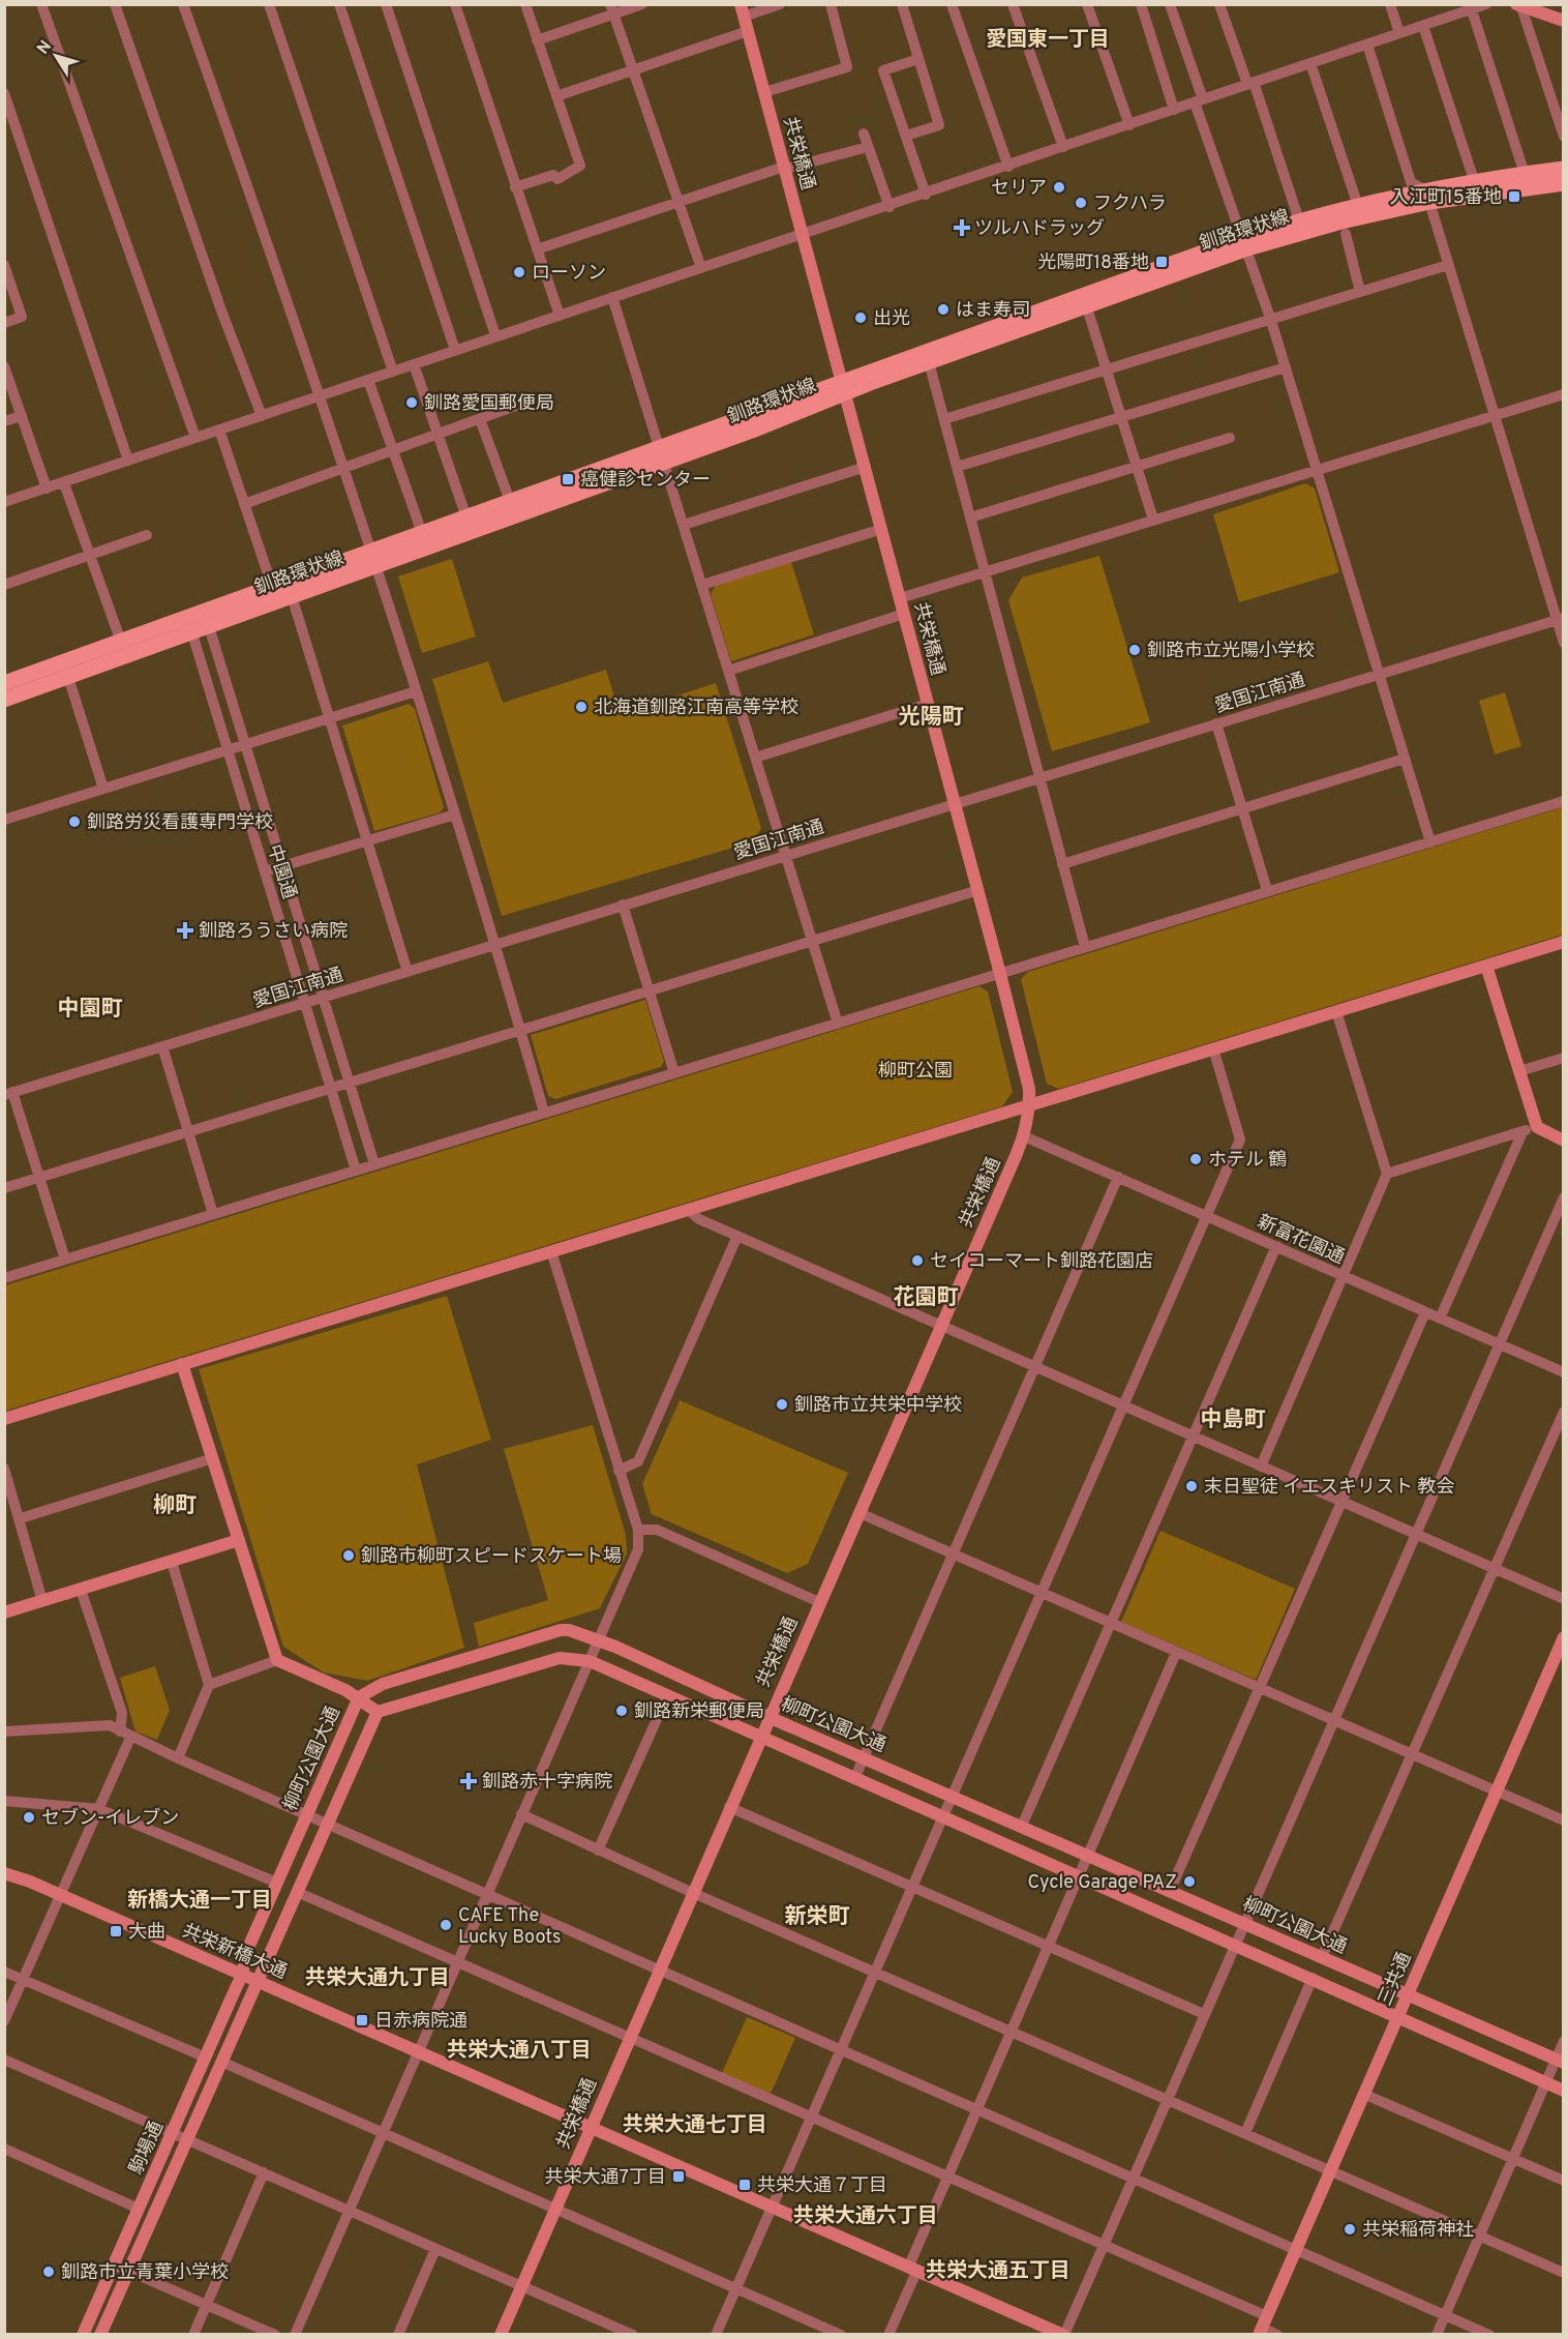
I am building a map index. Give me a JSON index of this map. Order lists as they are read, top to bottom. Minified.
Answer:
{"streets":{"main road":["釧路環状線"],"street":["共栄橋通","愛国江南通","中園通","新富花園通","柳町公園大通","共栄新橋大通","三共通","駒場通"]},"crossings":[["共栄橋通","釧路環状線"],["共栄橋通","愛国江南通"],["共栄橋通","新富花園通"],["共栄橋通","柳町公園大通"],["共栄橋通","共栄新橋大通"],["釧路環状線","中園通"],["愛国江南通","中園通"],["柳町公園大通","共栄新橋大通"],["柳町公園大通","三共通"],["柳町公園大通","駒場通"],["共栄新橋大通","駒場通"]],"districts":["愛国東一丁目","光陽町","中園町","花園町","中島町","柳町","新橋大通一丁目","新栄町","共栄大通九丁目","共栄大通八丁目","共栄大通七丁目","共栄大通六丁目","共栄大通五丁目"],"parks":["柳町公園"],"places":{"other":["セリア","フクハラ","ローソン","はま寿司","出光","釧路愛国郵便局","釧路市立光陽小学校","北海道釧路江南高等学校","釧路労災看護専門学校","ホテル 鶴","セイコーマート釧路花園店","釧路市立共栄中学校","末日聖徒 イエスキリスト 教会","釧路市柳町スピードスケート場","釧路新栄郵便局","セブン-イレブン","Cycle Garage PAZ","CAFE The Lucky Boots","共栄稲荷神社","釧路市立青葉小学校"],"transit":["入江町15番地","光陽町18番地","癌健診センター","大曲","日赤病院通","共栄大通7丁目","共栄大通７丁目"],"health":["ツルハドラッグ","釧路ろうさい病院","釧路赤十字病院"]},"north":"top left"}
